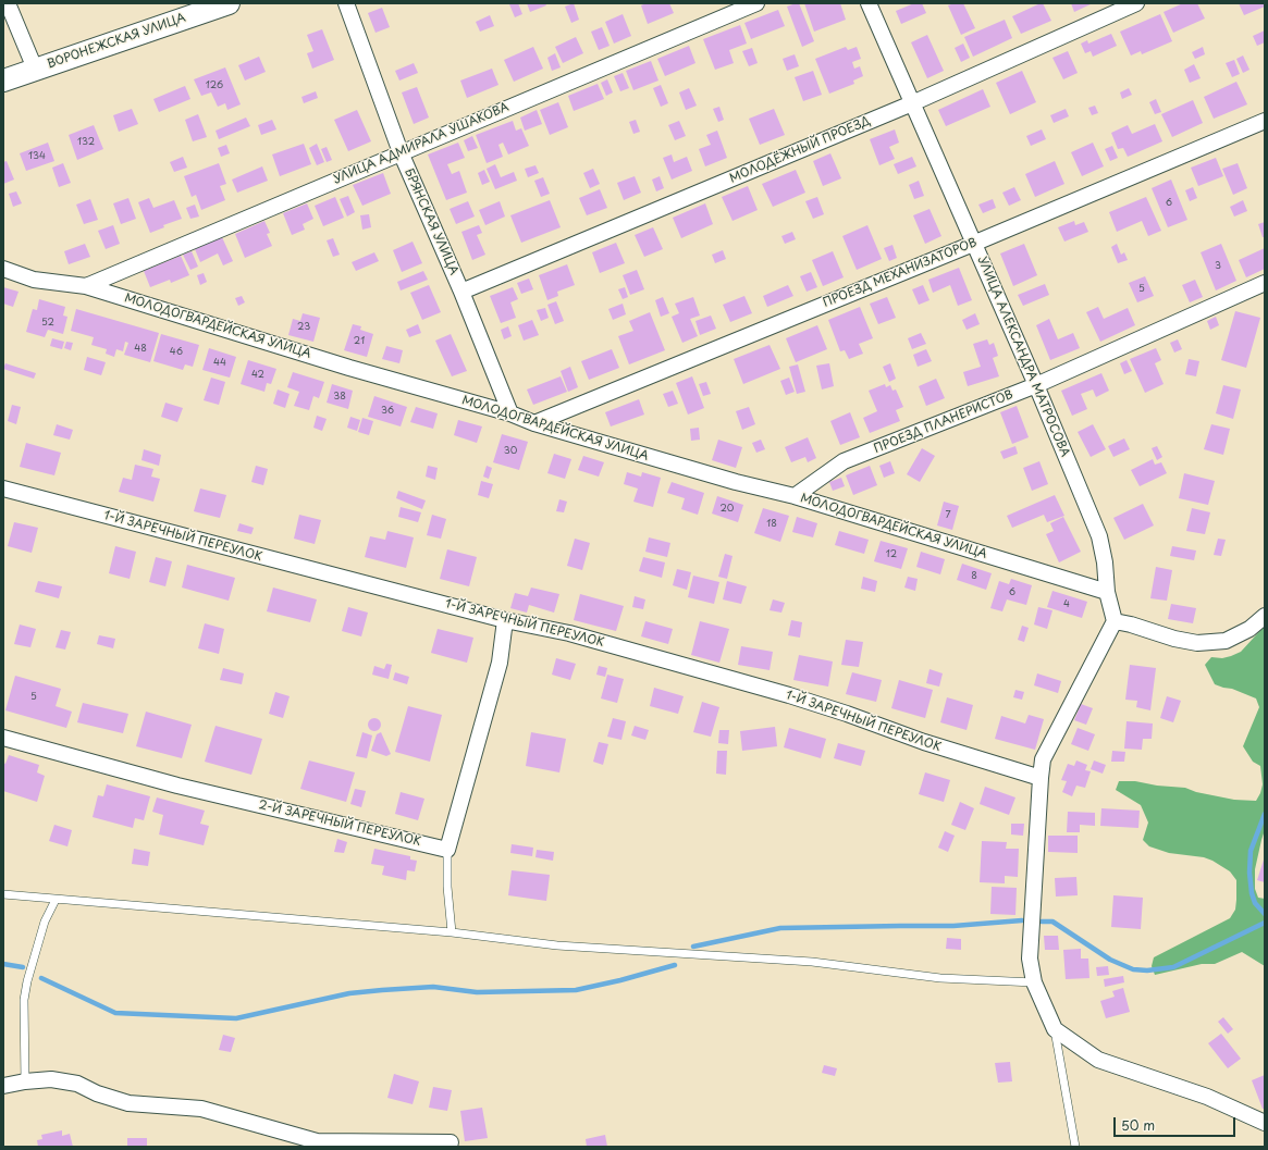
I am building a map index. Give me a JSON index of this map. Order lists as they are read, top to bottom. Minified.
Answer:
{"streets":{"street":["ВОРОНЕЖСКАЯ УЛИЦА","УЛИЦА АДМИРАЛА УШАКОВА","МОЛОДЁЖНЫЙ ПРОЕЗД","БРЯНСКАЯ УЛИЦА","ПРОЕЗД МЕХАНИЗАТОРОВ","МОЛОДОГВАРДЕЙСКАЯ УЛИЦА","УЛИЦА АЛЕКСАНДРА МАТРОСОВА","ПРОЕЗД ПЛАНЕРИСТОВ","1-Й ЗАРЕЧНЫЙ ПЕРЕУЛОК","2-Й ЗАРЕЧНЫЙ ПЕРЕУЛОК"]},"crossings":[["УЛИЦА АДМИРАЛА УШАКОВА","БРЯНСКАЯ УЛИЦА"],["УЛИЦА АДМИРАЛА УШАКОВА","МОЛОДОГВАРДЕЙСКАЯ УЛИЦА"],["МОЛОДЁЖНЫЙ ПРОЕЗД","БРЯНСКАЯ УЛИЦА"],["МОЛОДЁЖНЫЙ ПРОЕЗД","УЛИЦА АЛЕКСАНДРА МАТРОСОВА"],["БРЯНСКАЯ УЛИЦА","МОЛОДОГВАРДЕЙСКАЯ УЛИЦА"],["ПРОЕЗД МЕХАНИЗАТОРОВ","МОЛОДОГВАРДЕЙСКАЯ УЛИЦА"],["ПРОЕЗД МЕХАНИЗАТОРОВ","УЛИЦА АЛЕКСАНДРА МАТРОСОВА"],["МОЛОДОГВАРДЕЙСКАЯ УЛИЦА","УЛИЦА АЛЕКСАНДРА МАТРОСОВА"],["МОЛОДОГВАРДЕЙСКАЯ УЛИЦА","ПРОЕЗД ПЛАНЕРИСТОВ"],["УЛИЦА АЛЕКСАНДРА МАТРОСОВА","ПРОЕЗД ПЛАНЕРИСТОВ"]],"house_numbers":["126","132","134","6","3","5","52","23","21","48","46","44","42","38","36","30","20","7","18","12","8","6","4","5"],"scale_bar":"50 m"}
